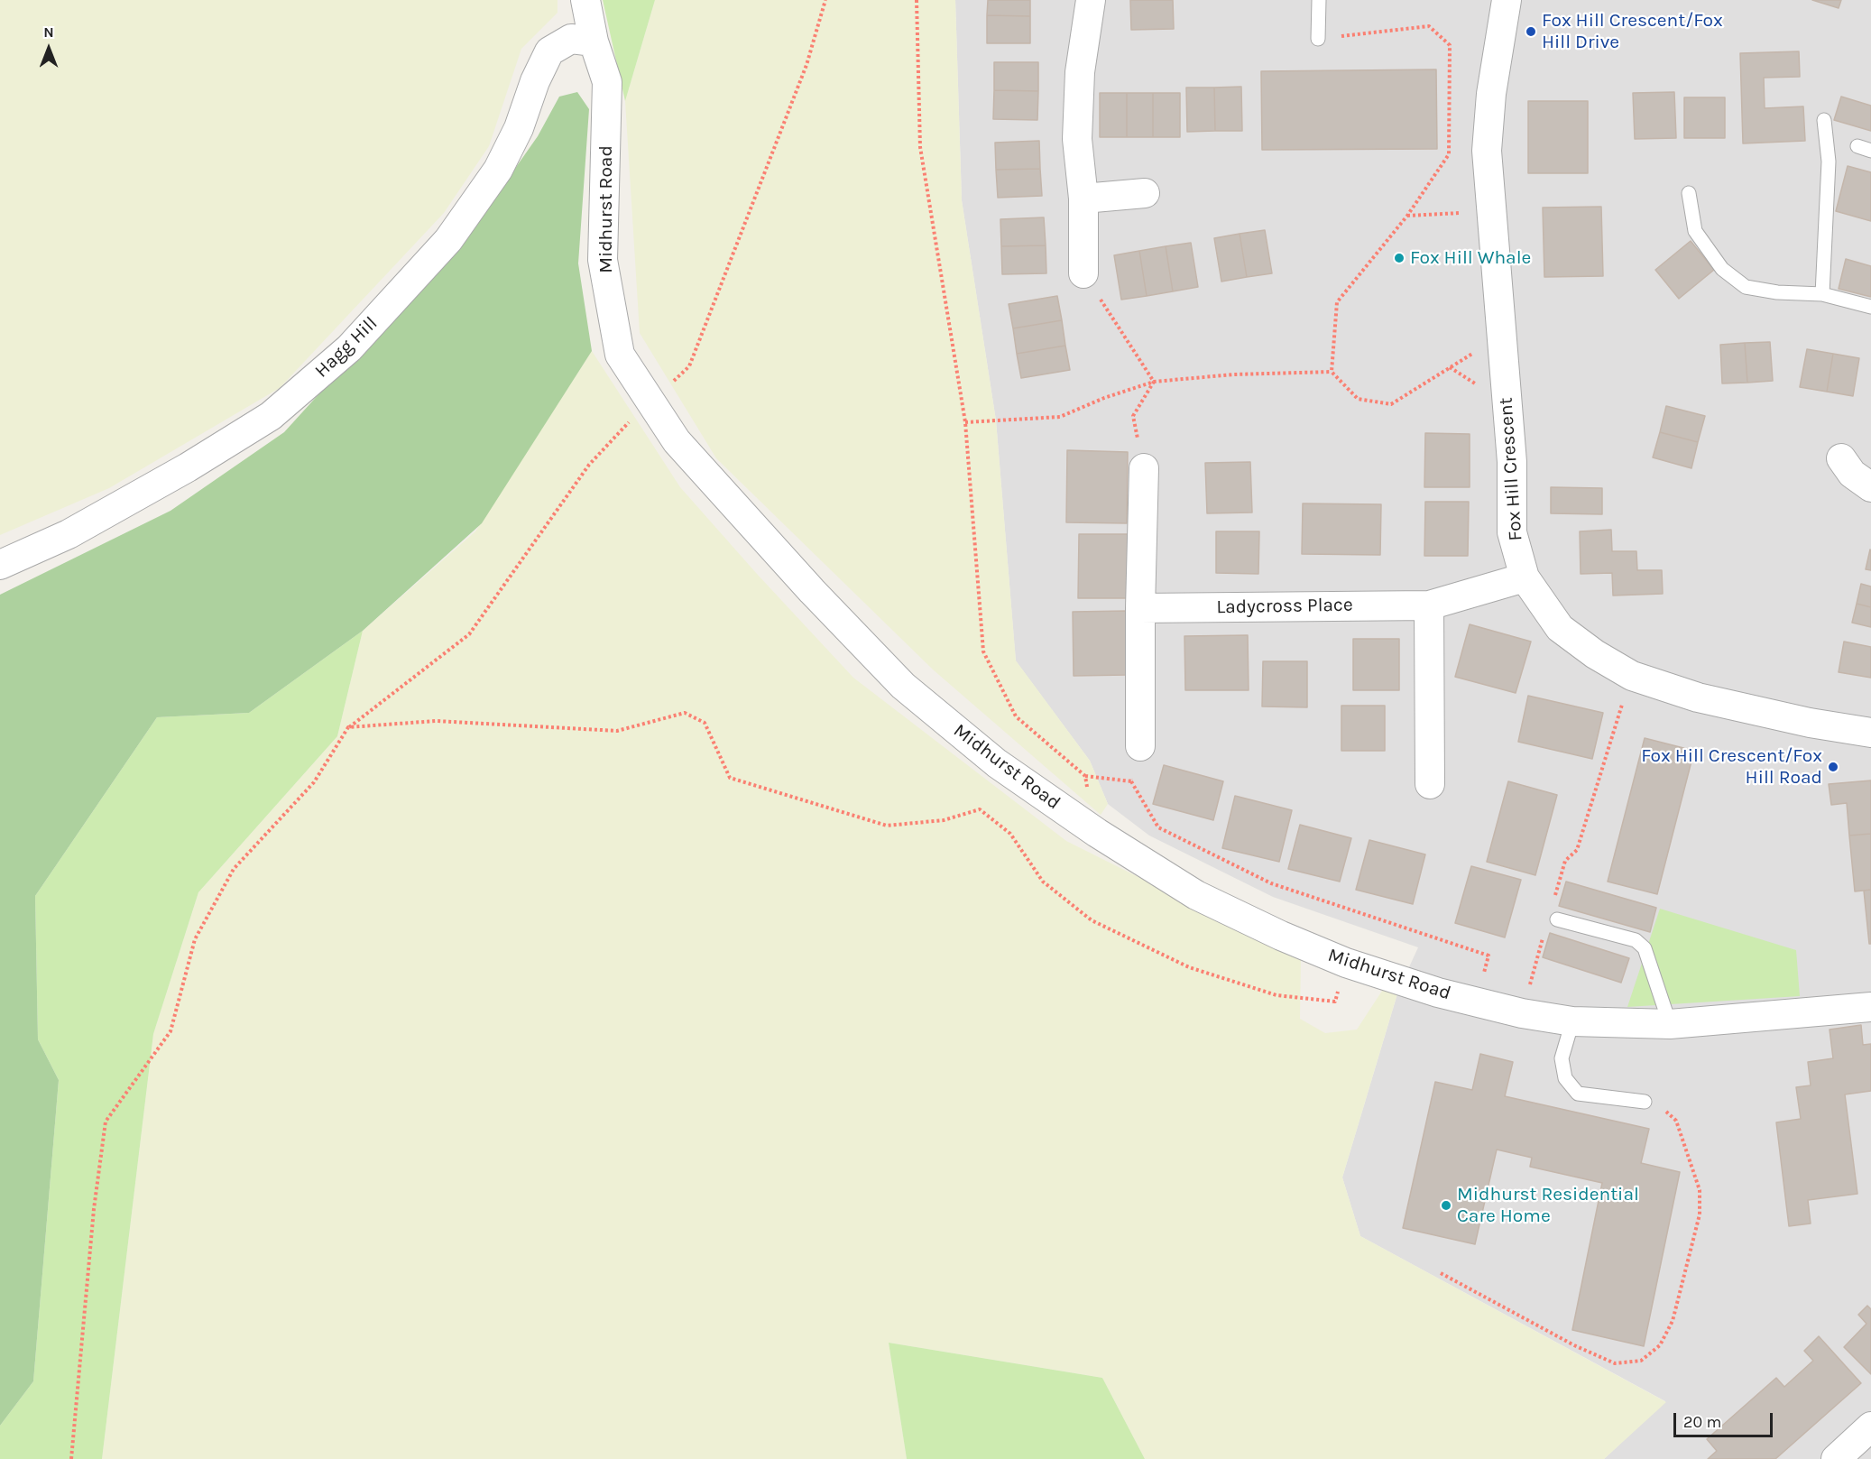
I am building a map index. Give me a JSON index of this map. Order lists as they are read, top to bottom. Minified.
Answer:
{"streets":{"street":["Midhurst Road","Hagg Hill","Fox Hill Crescent","Ladycross Place"]},"crossings":[["Midhurst Road","Hagg Hill"],["Fox Hill Crescent","Ladycross Place"]],"places":["Fox Hill Crescent/Fox Hill Drive","Fox Hill Whale","Fox Hill Crescent/Fox Hill Road","Midhurst Residential Care Home"],"scale_bar":"20 m","north":"top"}
